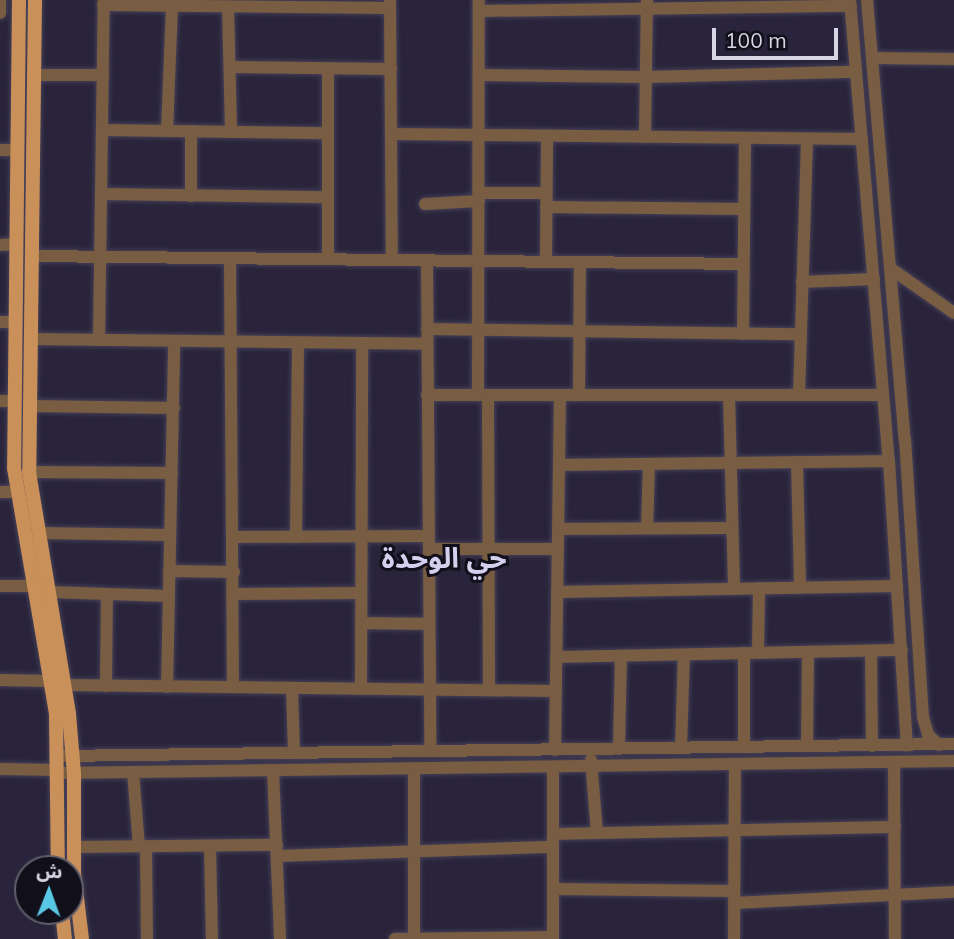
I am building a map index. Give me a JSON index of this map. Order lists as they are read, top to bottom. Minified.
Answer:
{"districts":["حي الوحدة"],"scale_bar":"100 m","north":"top"}
